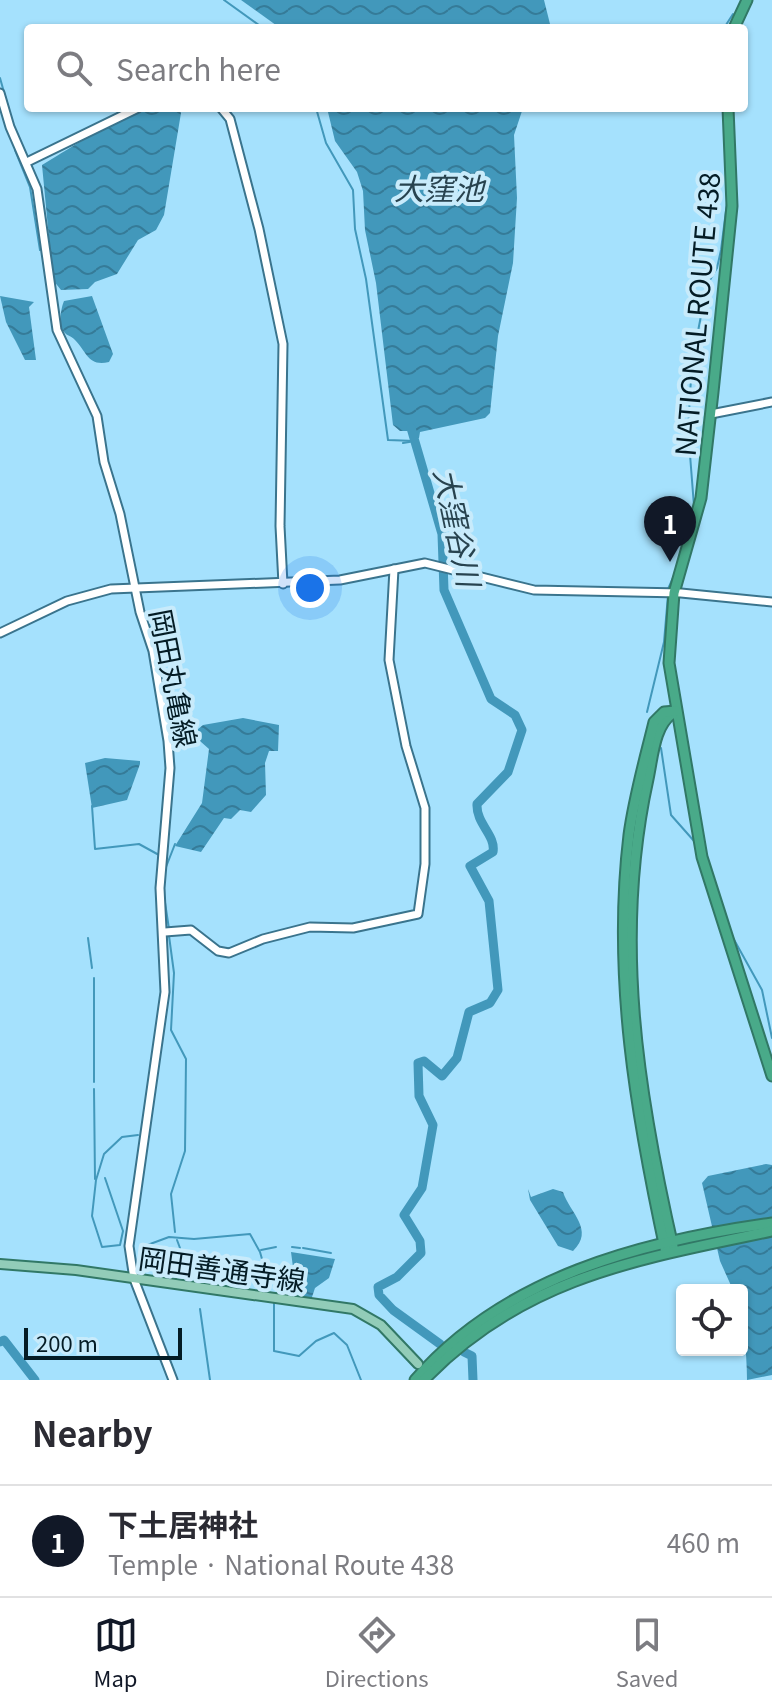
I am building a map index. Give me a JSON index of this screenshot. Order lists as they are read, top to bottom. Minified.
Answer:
{"streets":{"highway":["NATIONAL ROUTE 438"],"main road":["岡田善通寺線"],"street":["岡田丸亀線"]},"crossings":[["岡田丸亀線","岡田善通寺線"]],"water":["大窪池","大窪谷川"],"scale_bar":"200 m","page":{"search":"Search here","pins":"1","scale":"200 m","heading":"Nearby","list":[{"mark":"1","name":"下土居神社","note":"Temple · National Route 438","value":"460 m"}],"nav":["Map","Directions","Saved"]}}
